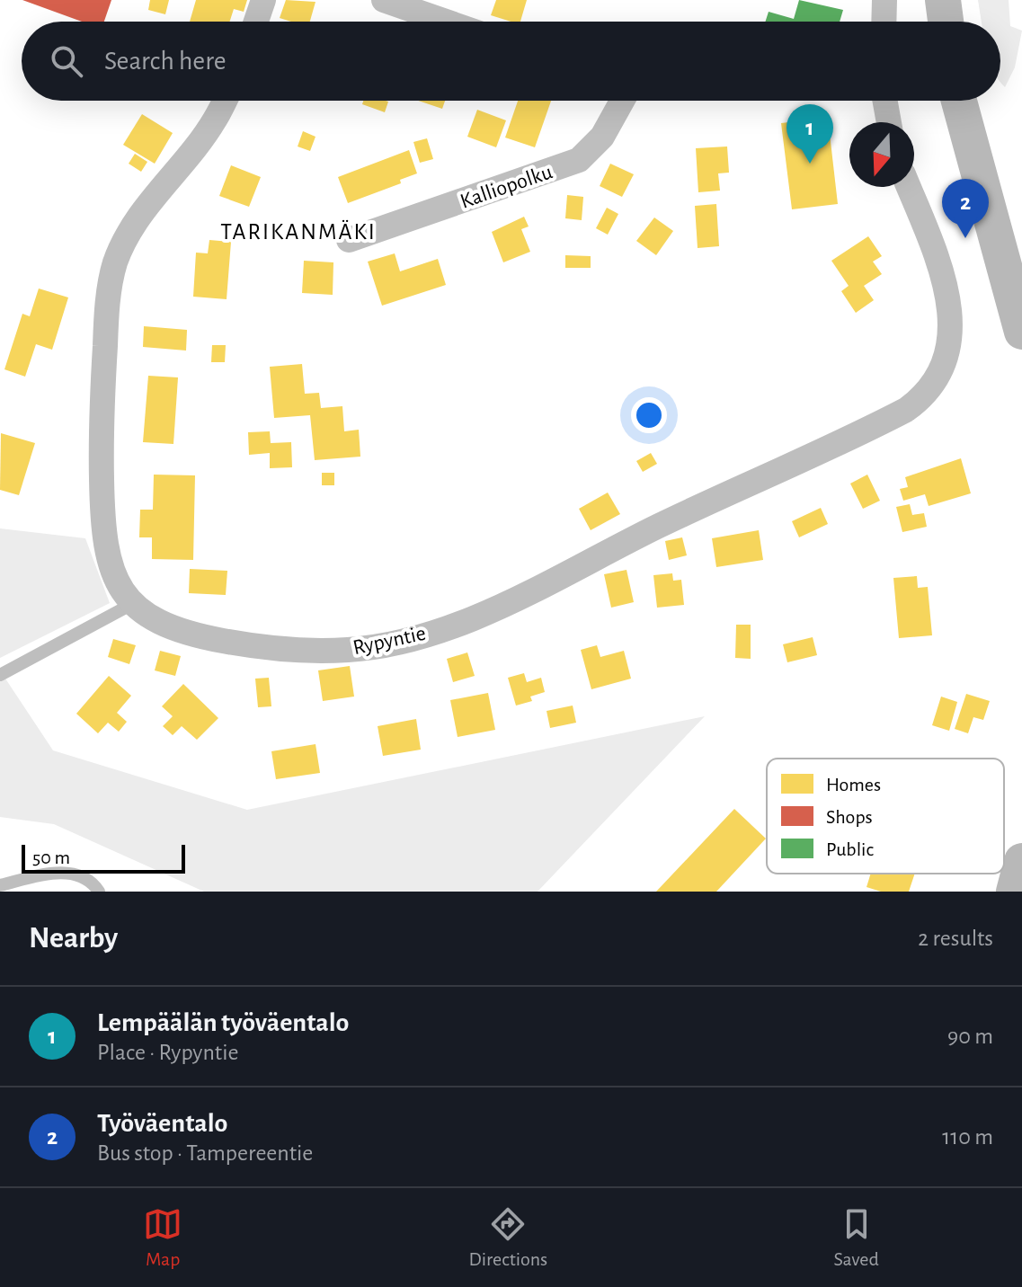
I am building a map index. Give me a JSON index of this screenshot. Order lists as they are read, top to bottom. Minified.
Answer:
{"streets":{"street":["Kalliopolku","Rypyntie"]},"districts":["TARIKANMÄKI"],"legend":["Homes","Shops","Public"],"scale_bar":"50 m","north":"bottom","page":{"search":"Search here","pins":["1","2"],"scale":"50 m","heading":["Nearby","2 results"],"list":[{"mark":"1","name":"Lempäälän työväentalo","note":"Place · Rypyntie","value":"90 m"},{"mark":"2","name":"Työväentalo","note":"Bus stop · Tampereentie","value":"110 m"}],"nav":["Map","Directions","Saved"]}}
